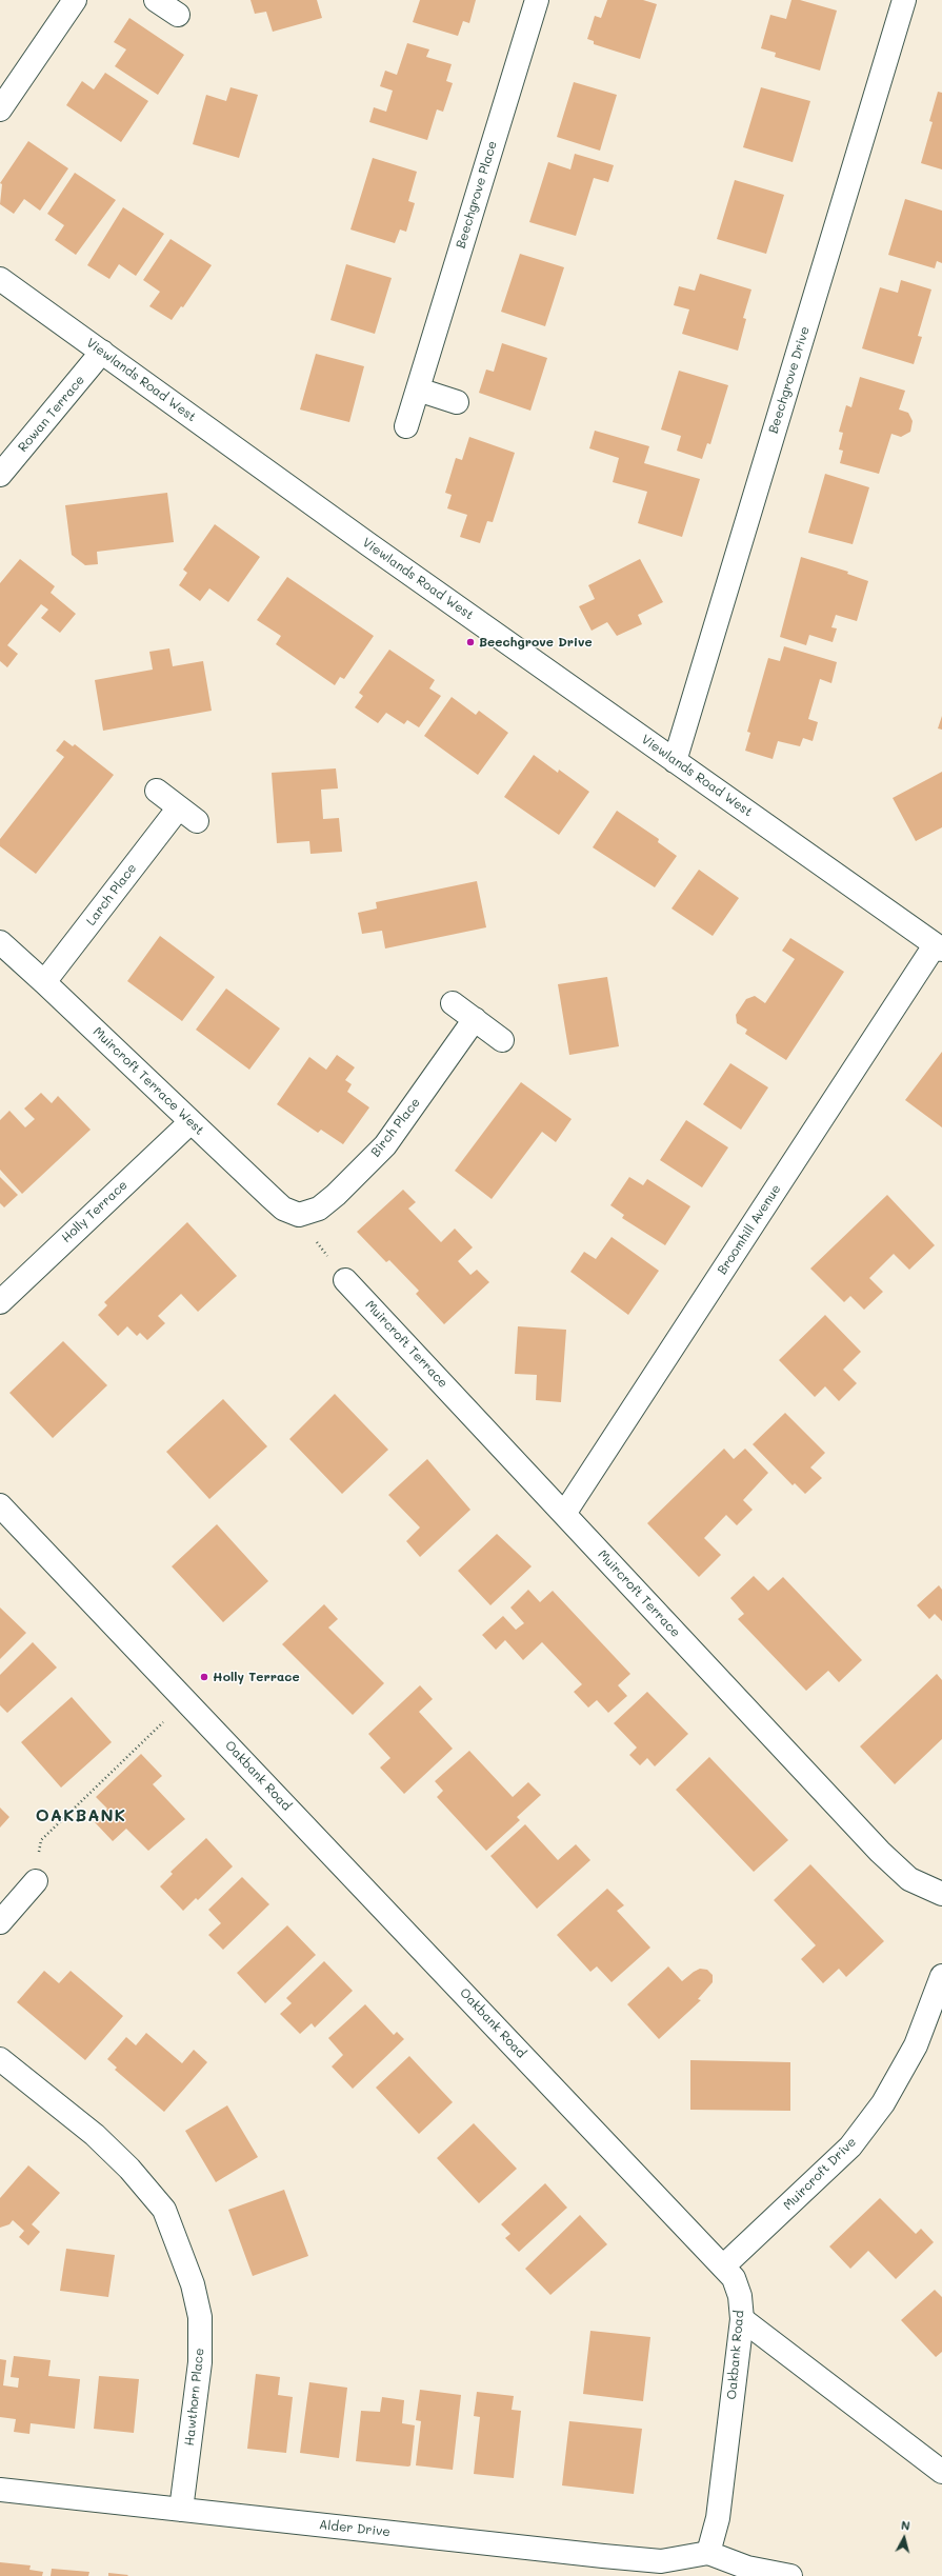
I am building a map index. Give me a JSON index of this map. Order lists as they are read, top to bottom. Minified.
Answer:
{"streets":{"street":["Beechgrove Place","Viewlands Road West","Beechgrove Drive","Rowan Terrace","Larch Place","Muircroft Terrace West","Birch Place","Holly Terrace","Broomhill Avenue","Muircroft Terrace","Oakbank Road","Muircroft Drive","Hawthorn Place","Alder Drive"]},"crossings":[["Viewlands Road West","Beechgrove Drive"],["Viewlands Road West","Rowan Terrace"],["Viewlands Road West","Broomhill Avenue"],["Larch Place","Muircroft Terrace West"],["Muircroft Terrace West","Birch Place"],["Muircroft Terrace West","Holly Terrace"],["Broomhill Avenue","Muircroft Terrace"],["Oakbank Road","Muircroft Drive"],["Oakbank Road","Alder Drive"],["Hawthorn Place","Alder Drive"]],"districts":["OAKBANK"],"places":["Beechgrove Drive","Holly Terrace"],"north":"top"}
